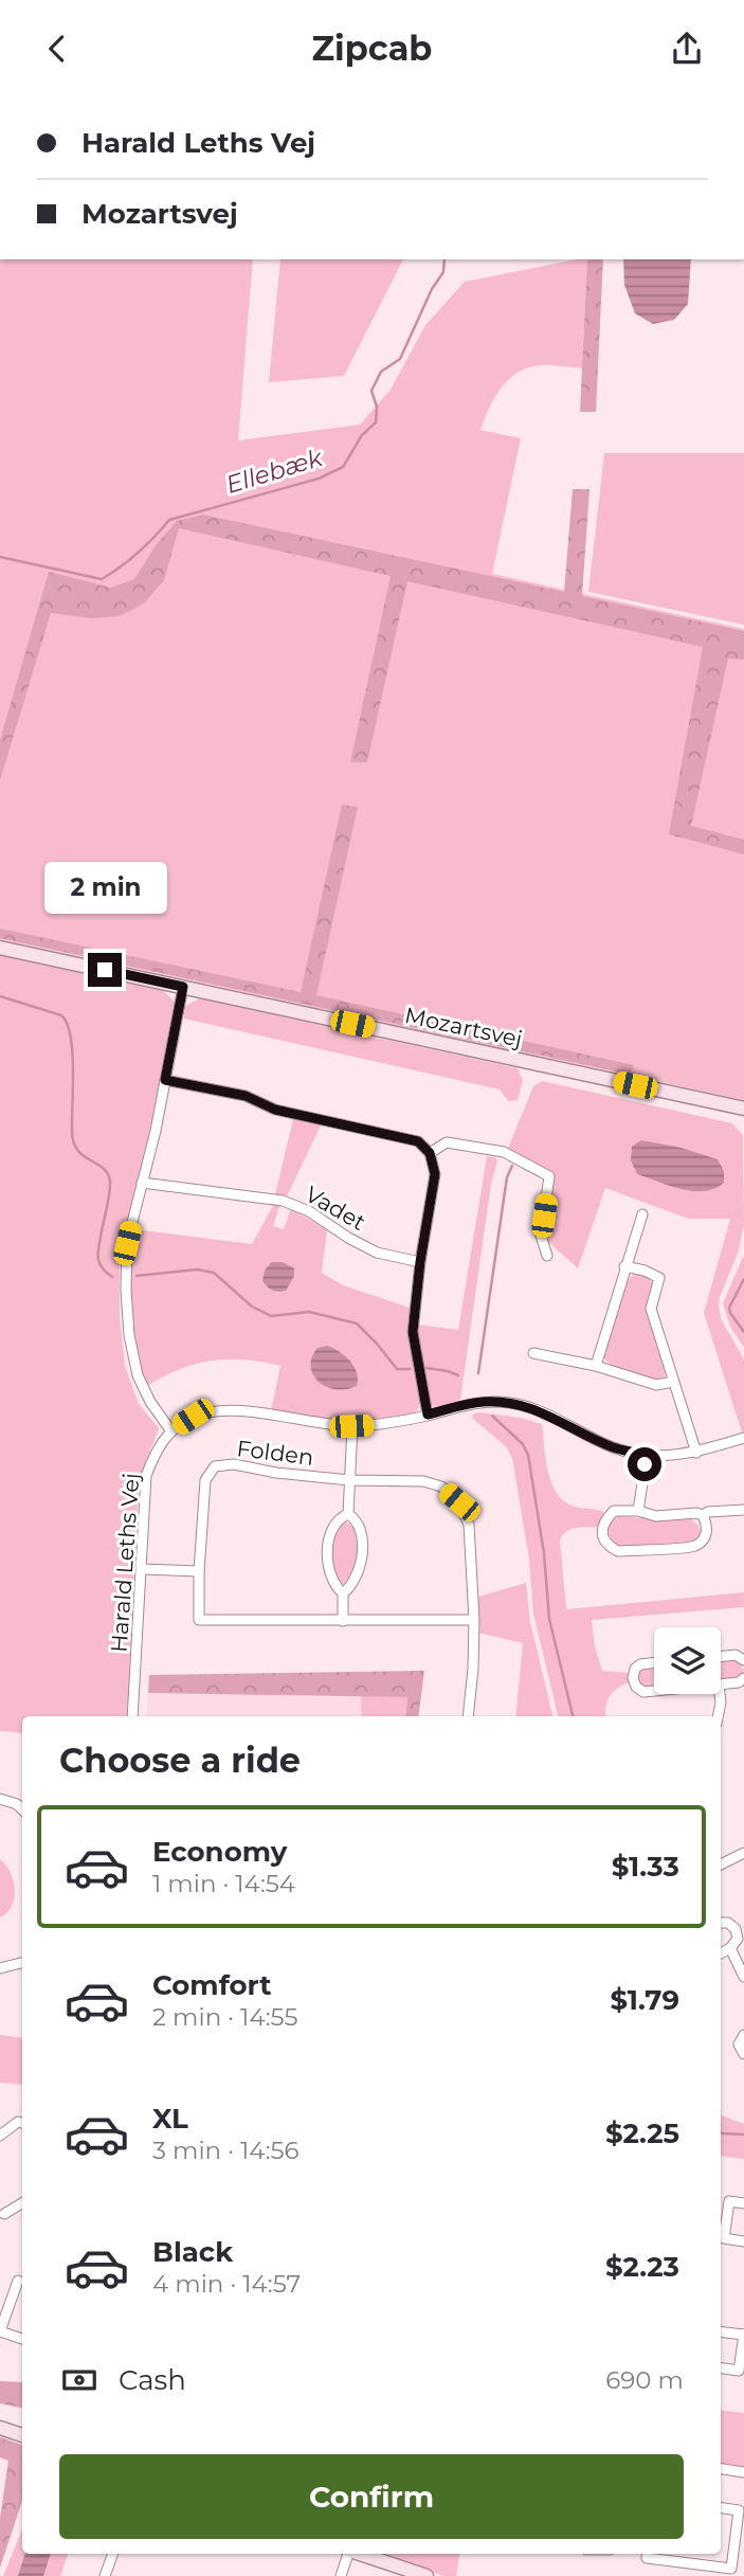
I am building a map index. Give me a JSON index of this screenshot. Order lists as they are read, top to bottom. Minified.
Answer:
{"streets":{"street":["Mozartsvej","Vadet","Folden","Harald Leths Vej"]},"water":["Ellebæk"],"page":{"header":"Zipcab","banner":["Harald Leths Vej","Mozartsvej"],"bubble":"2 min","heading":"Choose a ride","list":[{"name":"Economy","note":"1 min · 14:54","value":"$1.33"},{"name":"Comfort","note":"2 min · 14:55","value":"$1.79"},{"name":"XL","note":"3 min · 14:56","value":"$2.25"},{"name":"Black","note":"4 min · 14:57","value":"$2.23"}],"pay":["Cash","690 m"],"buttons":"Confirm"}}
